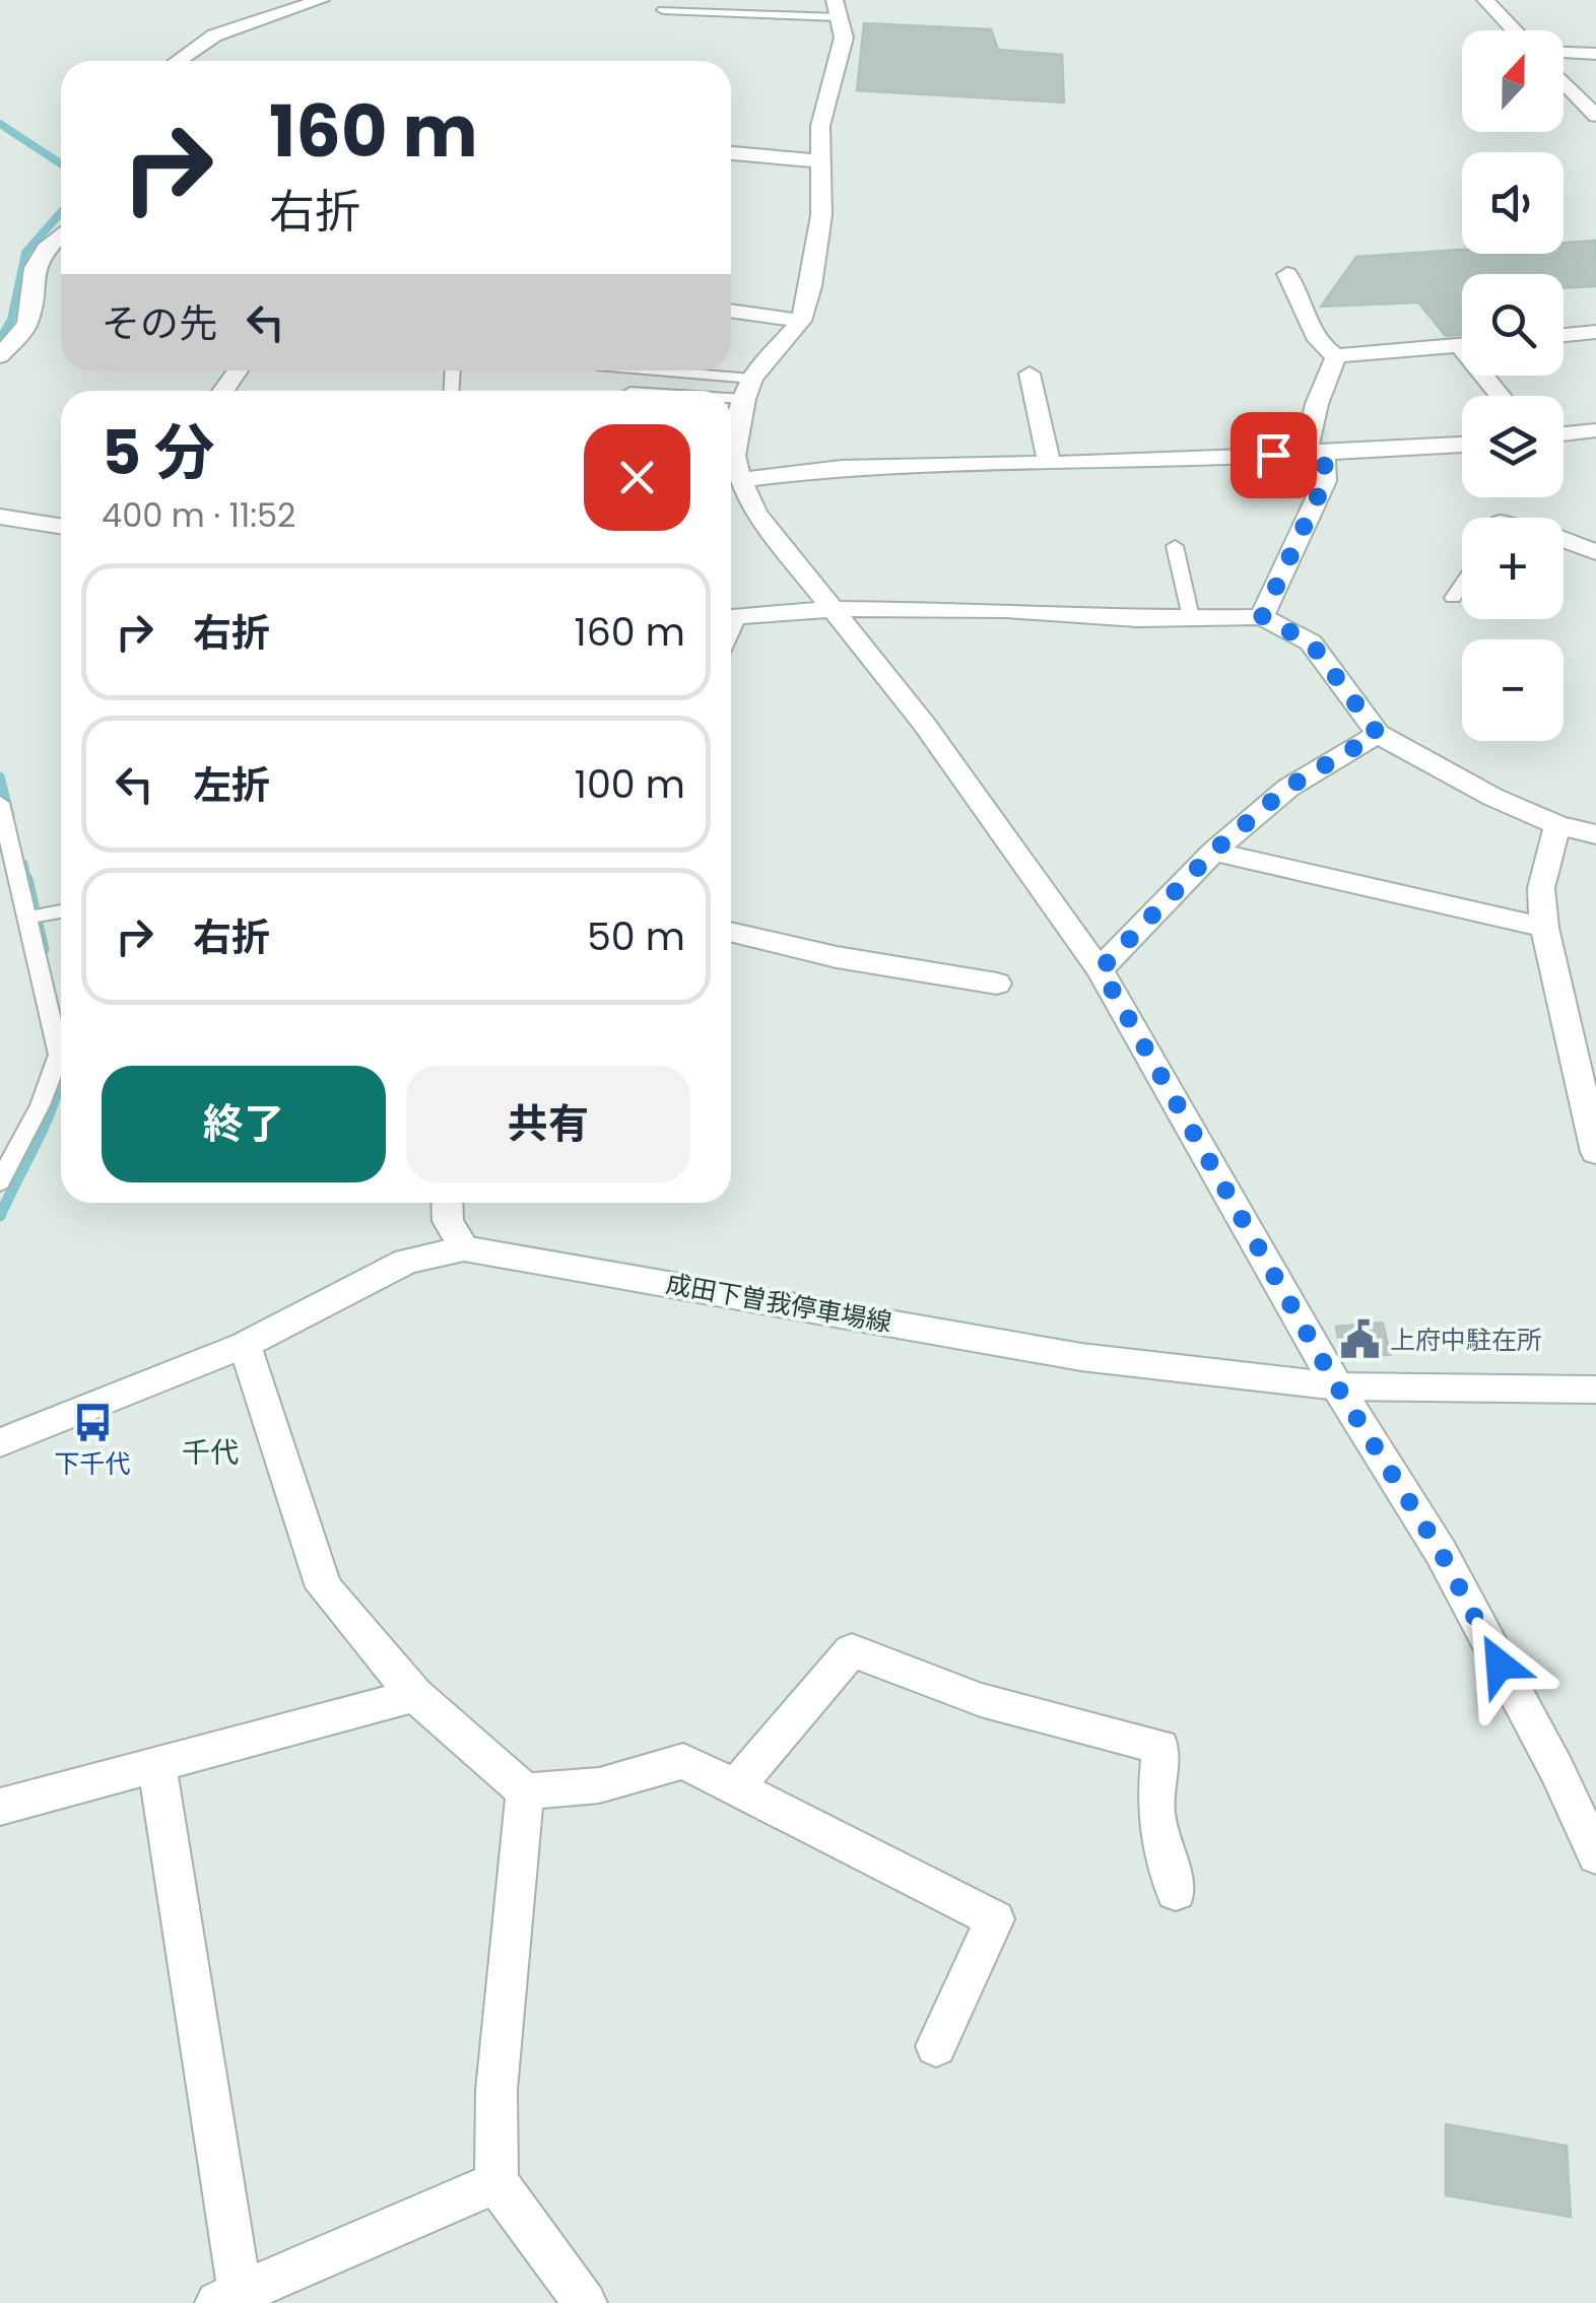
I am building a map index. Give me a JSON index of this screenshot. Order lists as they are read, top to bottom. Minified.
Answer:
{"streets":{"street":["成田下曽我停車場線"]},"districts":["千代"],"places":{"public building":["上府中駐在所"],"bus stop":["下千代"]},"north":"top","page":{"map_buttons":["+","−"],"turn":["160 m","右折"],"then":"その先","heading":["5 分","400 m · 11:52"],"list":[{"name":"右折","value":"160 m"},{"name":"左折","value":"100 m"},{"name":"右折","value":"50 m"}],"buttons":["終了","共有"]}}
